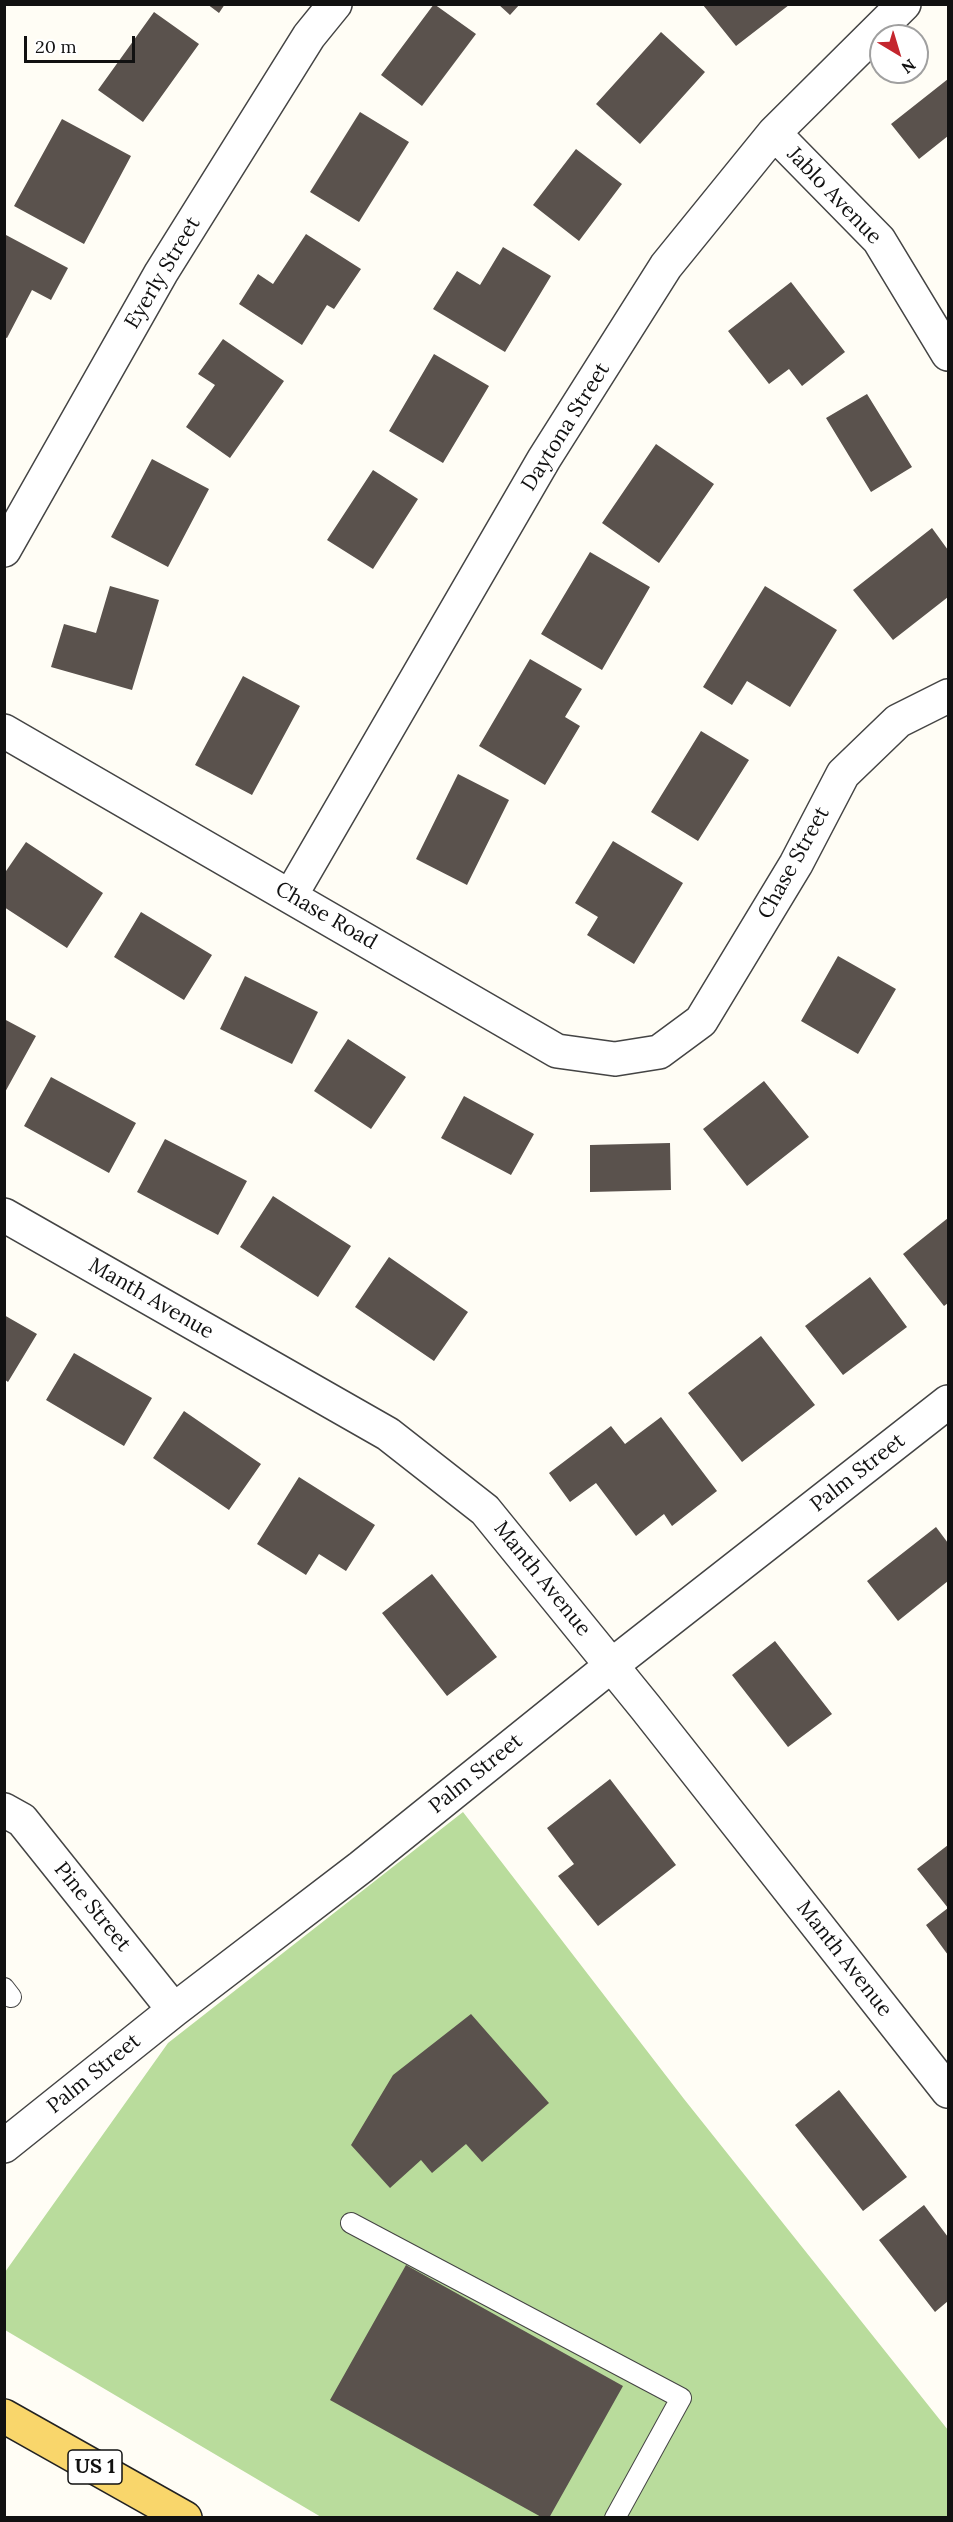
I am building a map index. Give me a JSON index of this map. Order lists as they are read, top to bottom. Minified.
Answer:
{"streets":{"main road":["US 1"],"street":["Jablo Avenue","Eyerly Street","Daytona Street","Chase Street","Chase Road","Manth Avenue","Palm Street","Pine Street"]},"crossings":[["Jablo Avenue","Daytona Street"],["Daytona Street","Chase Road"],["Chase Street","Chase Road"],["Manth Avenue","Palm Street"],["Palm Street","Pine Street"]],"scale_bar":"20 m","north":"bottom right"}
